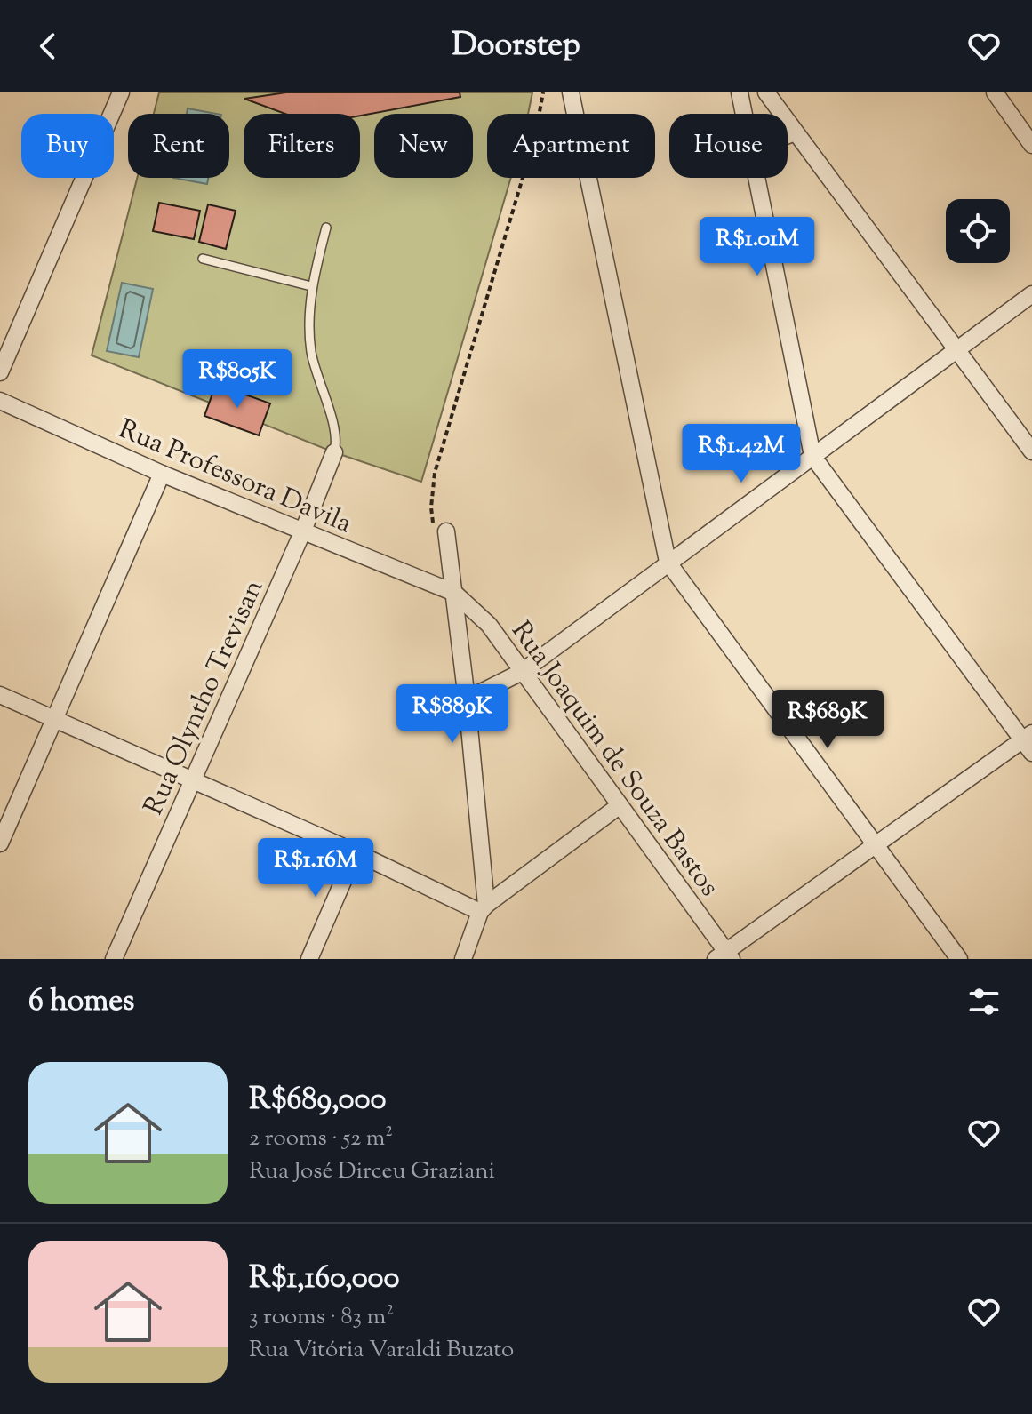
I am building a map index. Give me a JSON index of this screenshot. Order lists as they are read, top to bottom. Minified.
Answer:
{"streets":{"street":["Rua Professora Davila","Rua Olyntho Trevisan","Rua Joaquim de Souza Bastos"]},"crossings":[["Rua Professora Davila","Rua Olyntho Trevisan"],["Rua Professora Davila","Rua Joaquim de Souza Bastos"]],"page":{"header":"Doorstep","chip":["Buy","Rent","Filters","New","Apartment","House"],"price":["R$1.01M","R$805K","R$1.42M","R$889K","R$689K","R$1.16M"],"heading":"6 homes","list":[{"name":"R$689,000","note":"2 rooms · 52 m² · Rua José Dirceu Graziani"},{"name":"R$1,160,000","note":"3 rooms · 83 m² · Rua Vitória Varaldi Buzato"}]}}
